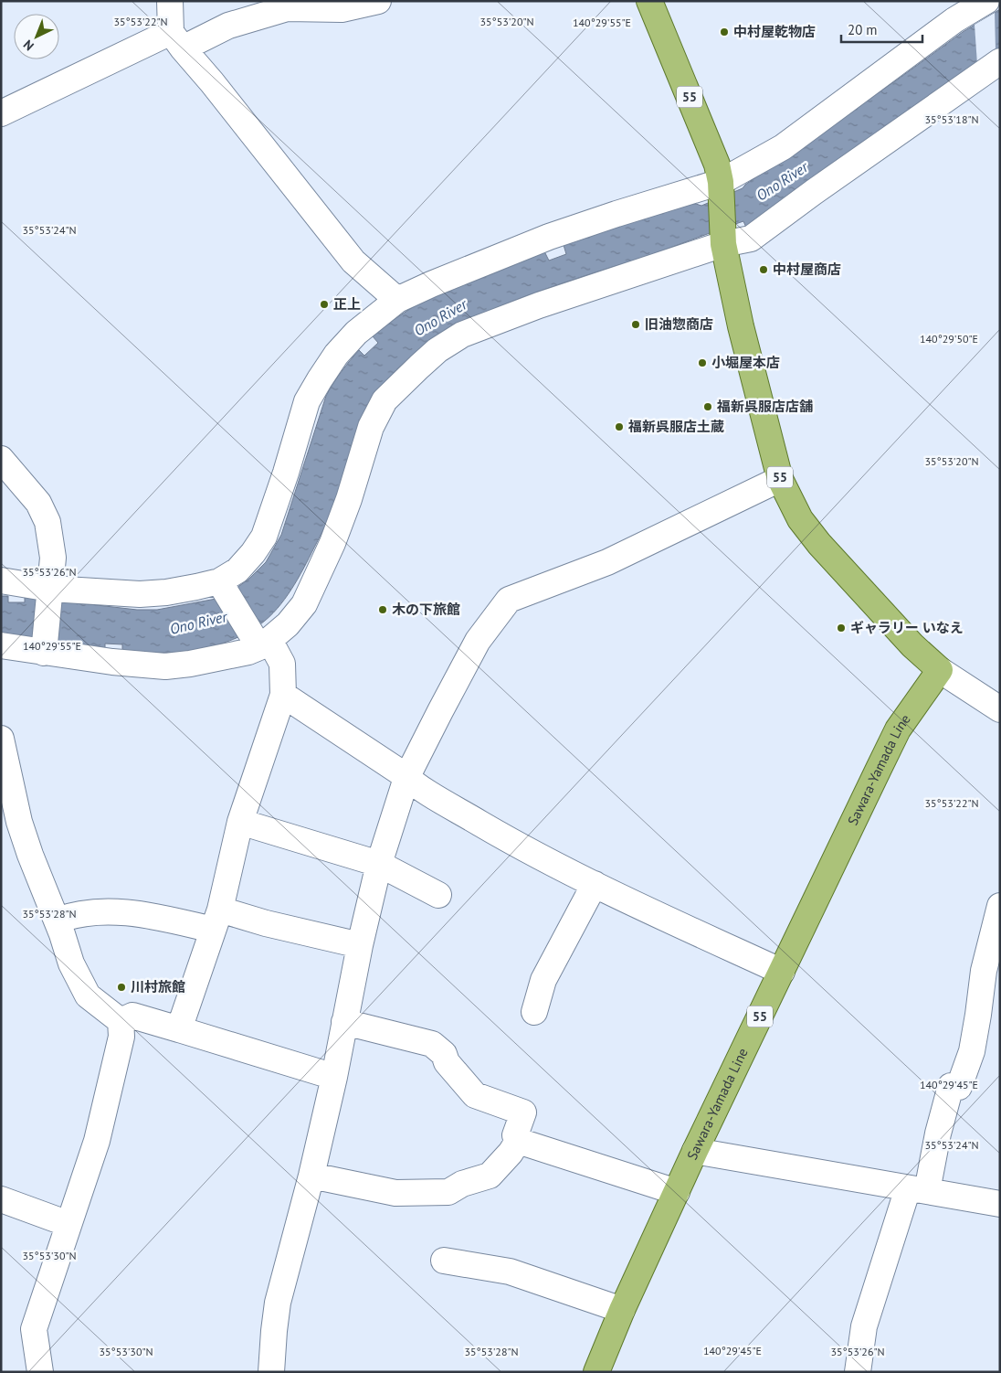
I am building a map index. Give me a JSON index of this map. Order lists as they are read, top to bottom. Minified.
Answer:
{"streets":{"main road":["55","Sawara-Yamada Line"]},"crossings":[["55","Sawara-Yamada Line"]],"water":["Ono River"],"places":["中村屋乾物店","中村屋商店","正上","旧油惣商店","小堀屋本店","福新呉服店店舗","福新呉服店土蔵","木の下旅館","ギャラリー いなえ","川村旅館"],"scale_bar":"20 m","north":"bottom left","coordinates":["35°53'20\"N","35°53'22\"N","140°29'55\"E","35°53'18\"N","35°53'24\"N","140°29'50\"E","35°53'26\"N","35°53'28\"N","140°29'45\"E","35°53'30\"N"]}
